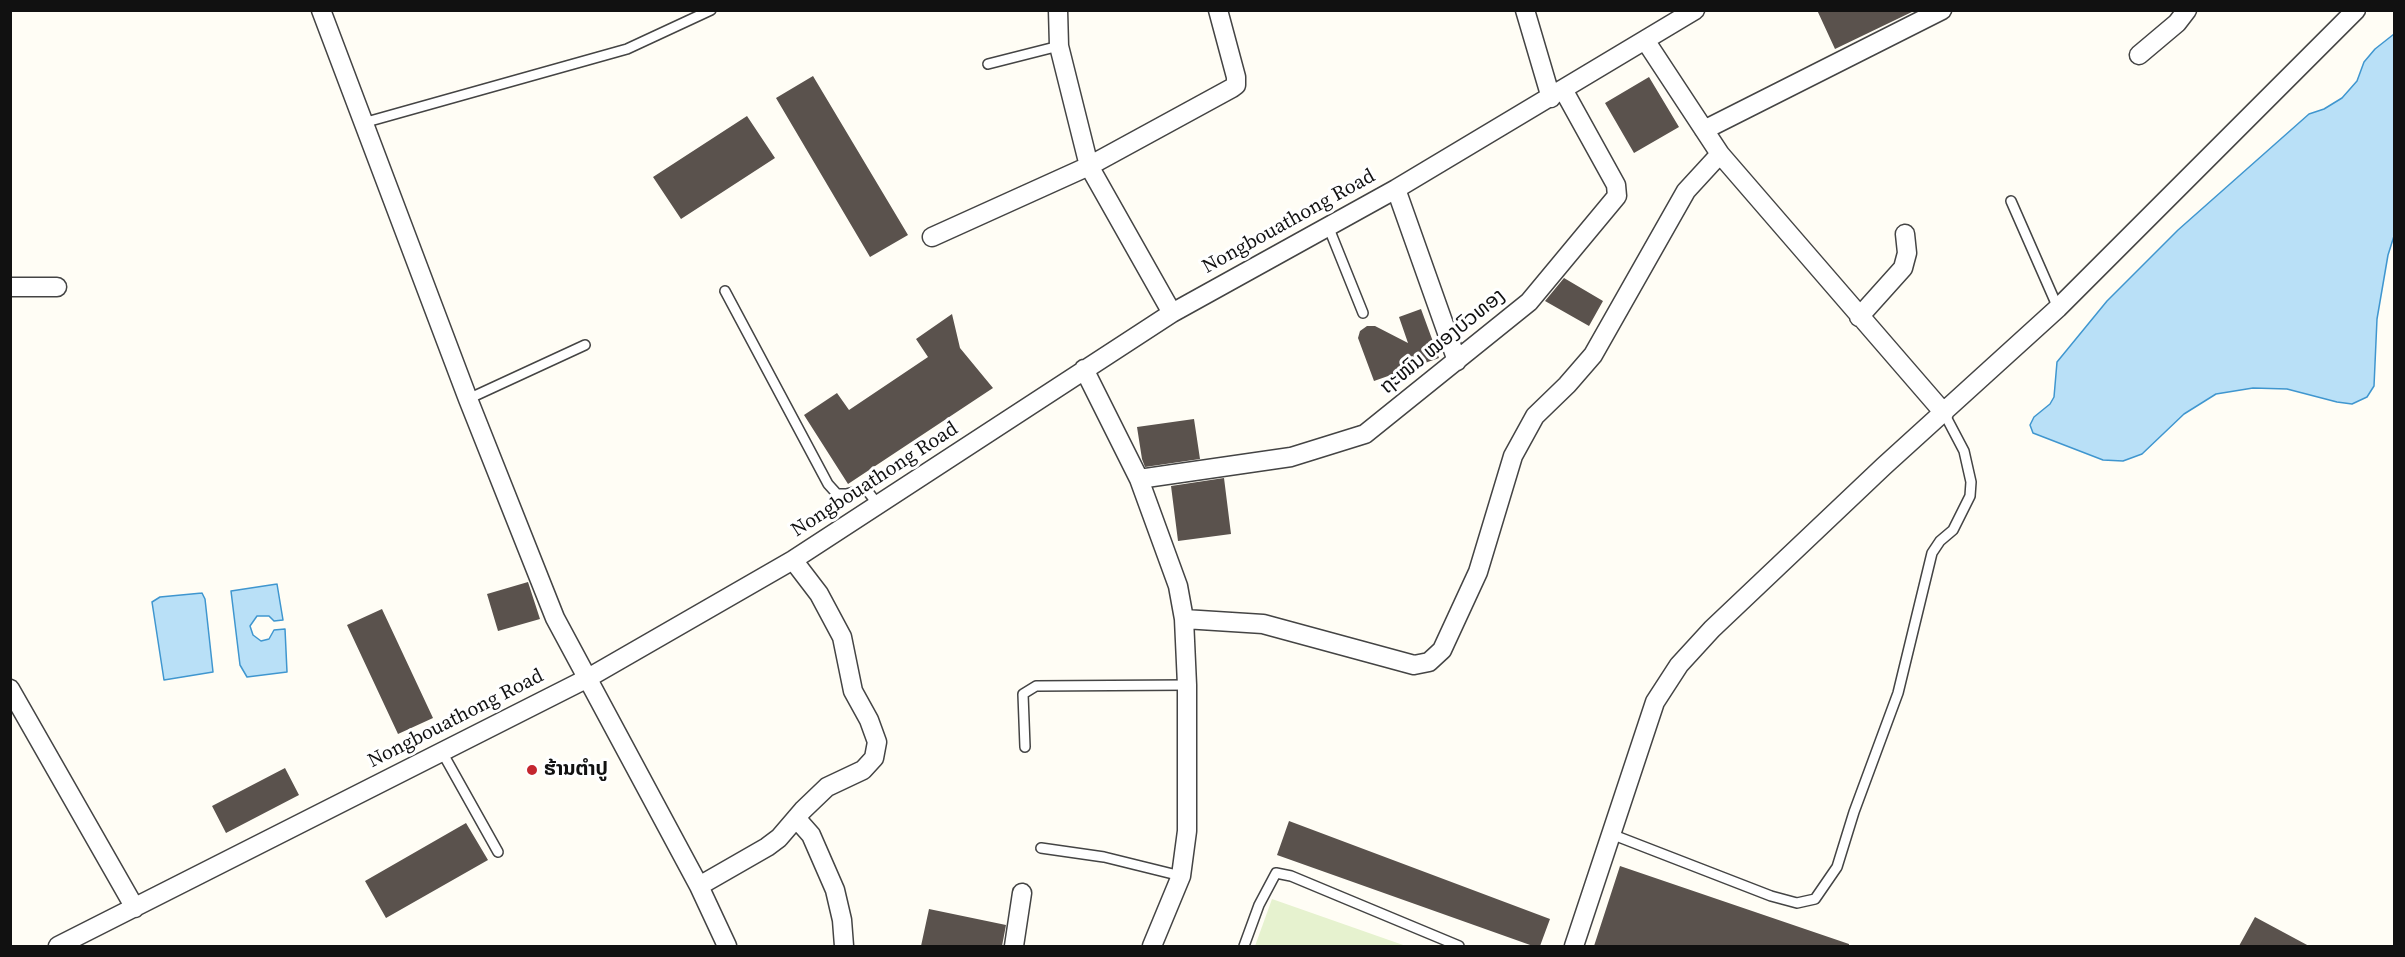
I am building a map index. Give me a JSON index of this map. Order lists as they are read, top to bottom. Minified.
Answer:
{"streets":{"street":["Nongbouathong Road","ຖະໜົນ ໝອງບົວທອງ"]},"crossings":[["Nongbouathong Road","ຖະໜົນ ໝອງບົວທອງ"]],"places":["ຮ້ານຕຳປູ"]}
